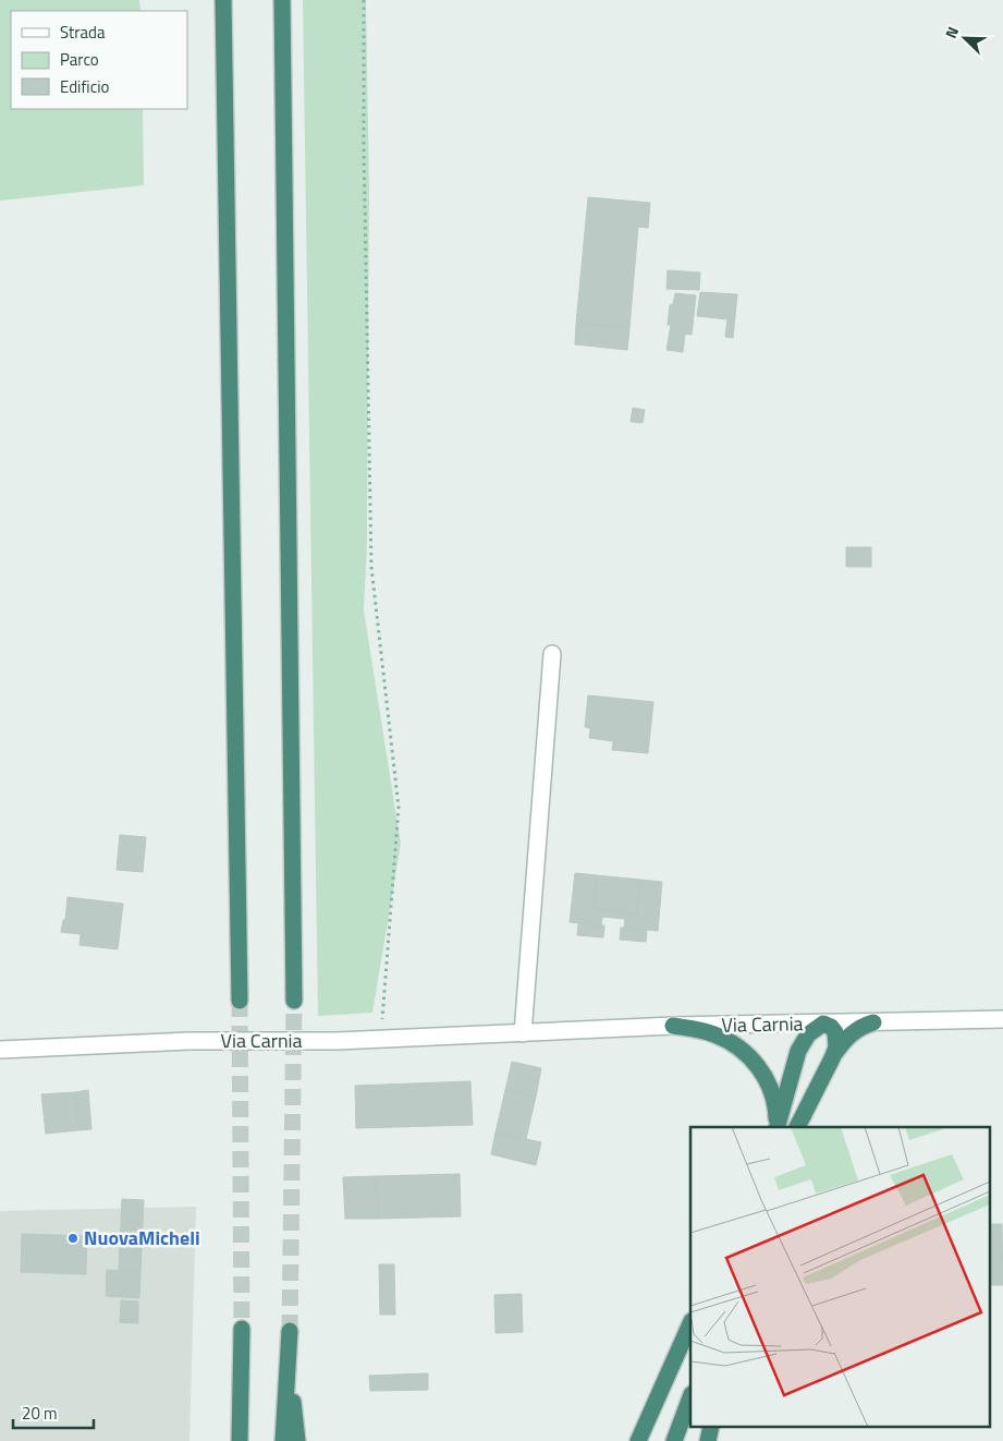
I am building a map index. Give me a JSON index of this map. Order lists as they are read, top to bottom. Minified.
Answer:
{"streets":{"street":["Via Carnia"]},"places":["NuovaMicheli"],"legend":["Strada","Parco","Edificio"],"scale_bar":"20 m","north":"top left"}
